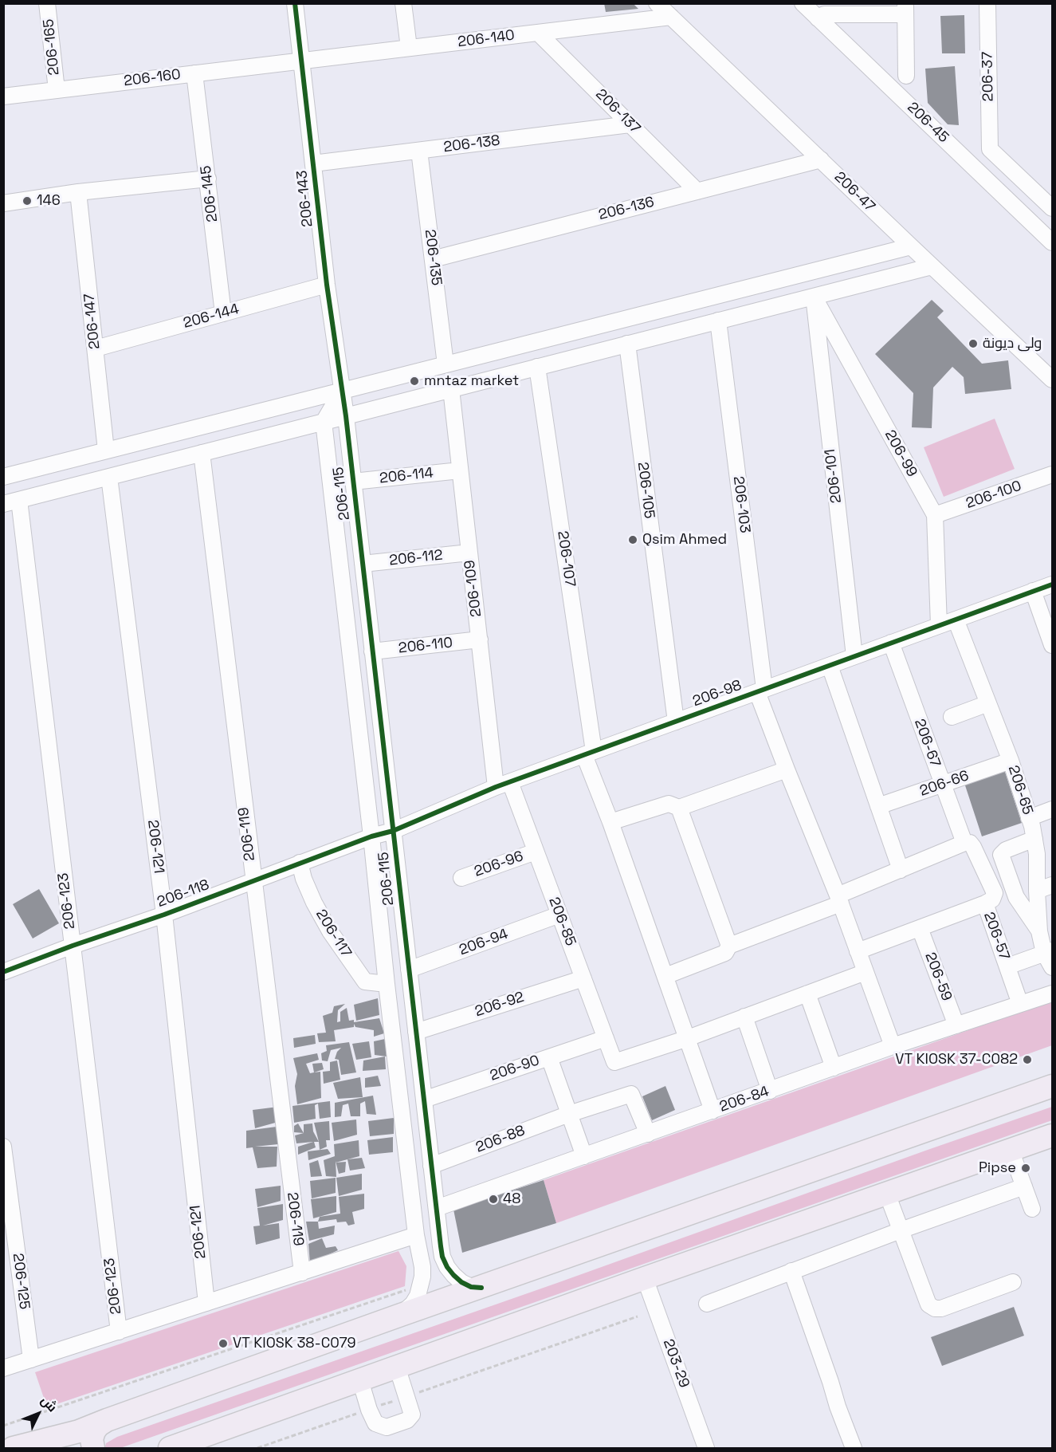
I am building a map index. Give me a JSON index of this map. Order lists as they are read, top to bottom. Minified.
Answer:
{"streets":{"street":["206-140","206-165","206-37","206-160","206-137","206-45","206-138","206-47","206-145","206-143","206-136","206-135","206-144","206-147","206-99","206-114","206-101","206-105","206-115","206-100","206-103","206-112","206-107","206-109","206-110","206-98","206-67","206-66","206-65","206-119","206-121","206-96","206-118","206-123","206-85","206-117","206-57","206-94","206-59","206-92","206-90","206-84","206-88","206-125","203-29"]},"crossings":[["206-140","206-160"],["206-140","206-137"],["206-140","206-47"],["206-140","206-143"],["206-165","206-160"],["206-160","206-145"],["206-160","206-143"],["206-137","206-138"],["206-137","206-136"],["206-138","206-143"],["206-138","206-135"],["206-47","206-136"],["206-145","206-144"],["206-143","206-144"],["206-143","206-115"],["206-136","206-135"],["206-144","206-147"],["206-99","206-101"],["206-99","206-100"],["206-99","206-98"],["206-114","206-115"],["206-114","206-109"],["206-101","206-98"],["206-105","206-98"],["206-115","206-112"],["206-115","206-110"],["206-115","206-98"],["206-115","206-118"],["206-115","206-117"],["206-115","206-94"],["206-115","206-92"],["206-115","206-90"],["206-115","206-84"],["206-115","206-88"],["206-103","206-98"],["206-103","206-84"],["206-112","206-109"],["206-107","206-98"],["206-107","206-85"],["206-107","206-84"],["206-109","206-110"],["206-109","206-98"],["206-109","206-85"],["206-98","206-67"],["206-98","206-65"],["206-98","206-118"],["206-98","206-85"],["206-67","206-66"],["206-67","206-57"],["206-66","206-65"],["206-119","206-118"],["206-121","206-118"],["206-96","206-85"],["206-118","206-123"],["206-118","206-117"],["206-85","206-94"],["206-85","206-92"],["206-85","206-90"],["206-57","206-84"],["206-59","206-84"],["206-84","206-88"]],"places":["146","ولی دیونة","mntaz market","Qsim Ahmed","VT KIOSK 37-C082","Pipse","48","VT KIOSK 38-C079"],"north":"top right"}
